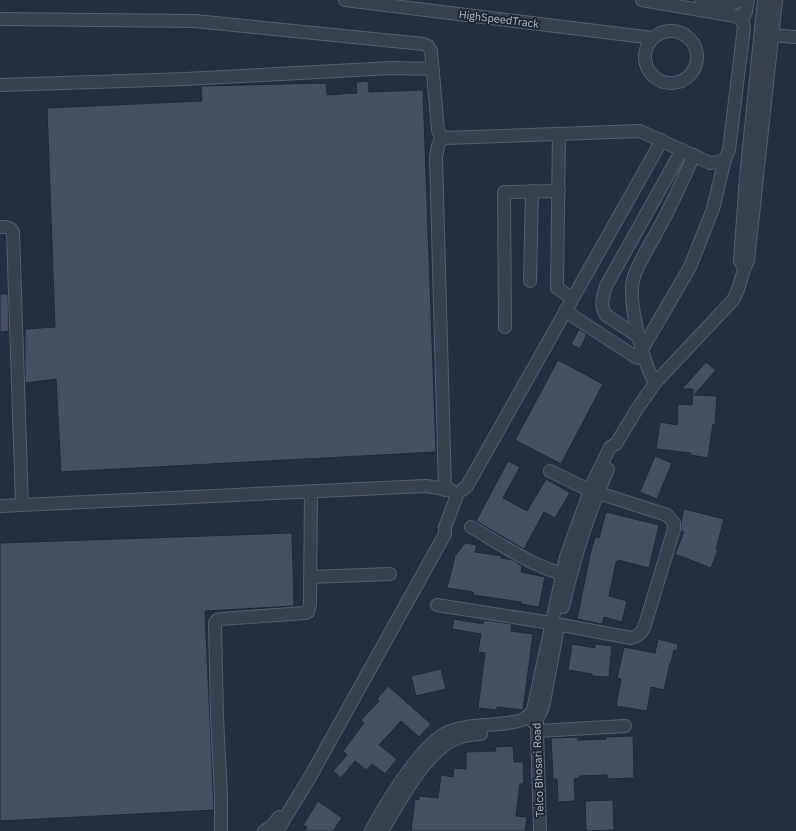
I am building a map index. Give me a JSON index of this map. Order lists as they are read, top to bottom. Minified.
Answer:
{"streets":{"street":["HighSpeedTrack","Telco Bhosari Road"]}}
